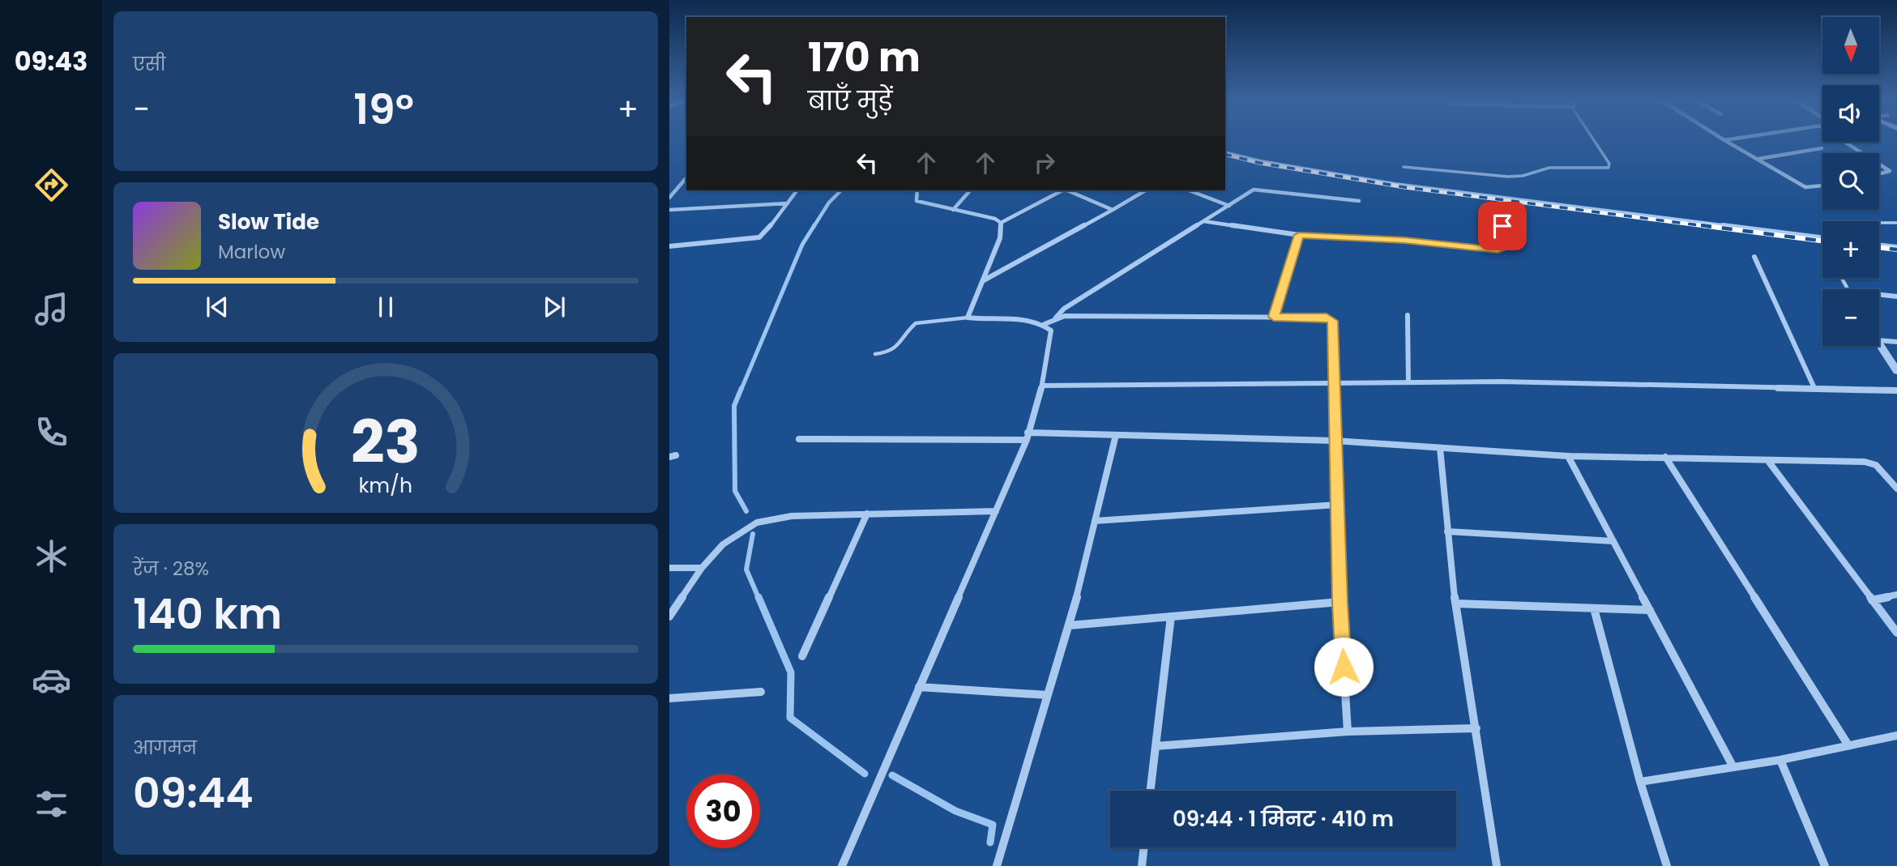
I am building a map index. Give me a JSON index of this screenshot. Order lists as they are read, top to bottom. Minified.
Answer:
{"north":"bottom","page":{"tabs":"09:43","tile":["एसी",["रेंज · 28%","140 km"],["आगमन","09:44"]],"map_buttons":["+","−"],"turn":["170 m","बाएँ मुड़ें"],"heat":["−","19°","+"],"song":["Slow Tide","Marlow"],"limit":"30","trip":"09:44 · 1 मिनट · 410 m","gauge":["23","km/h"]}}
